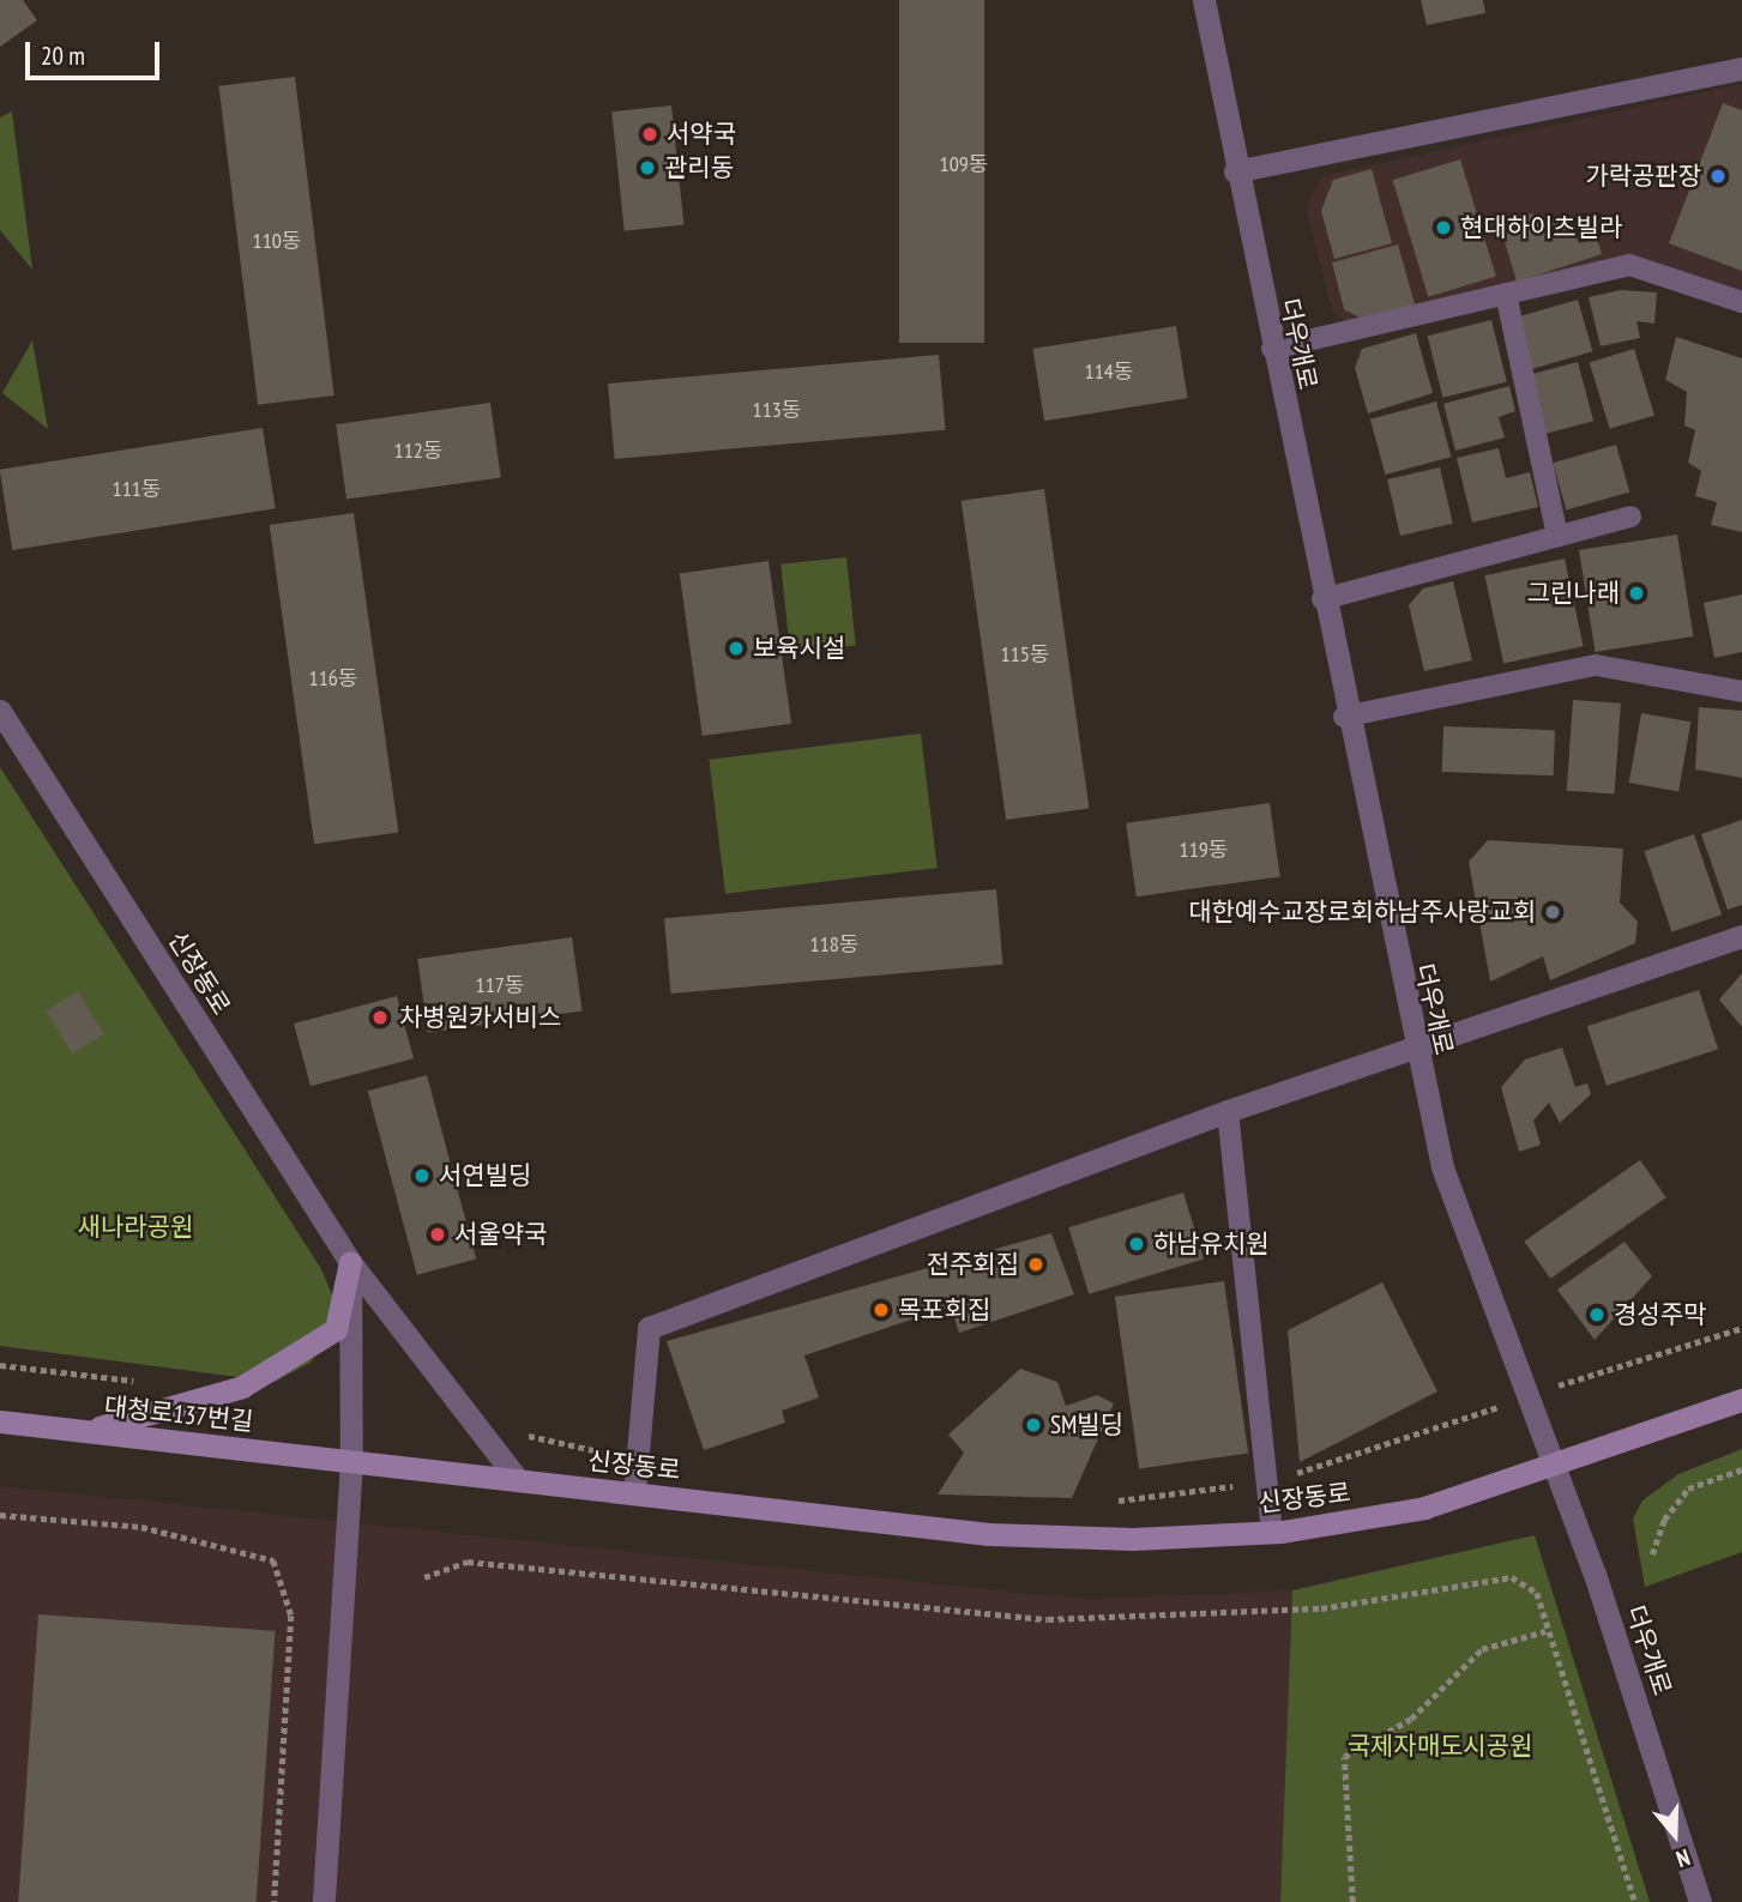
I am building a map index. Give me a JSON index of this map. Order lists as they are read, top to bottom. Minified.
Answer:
{"streets":{"main road":["신장동로","대청로137번길"],"street":["더우개로"]},"crossings":[["더우개로","신장동로"],["신장동로","대청로137번길"]],"parks":["새나라공원","국제자매도시공원"],"places":["서약국","관리동","가락공판장","현대하이츠빌라","그린나래","보육시설","대한예수교장로회하남주사랑교회","차병원카서비스","서연빌딩","서울약국","하남유치원","전주회집","목포회집","경성주막","SM빌딩"],"house_numbers":["109동","110동","114동","113동","112동","111동","115동","116동","119동","118동","117동"],"scale_bar":"20 m","north":"bottom"}
